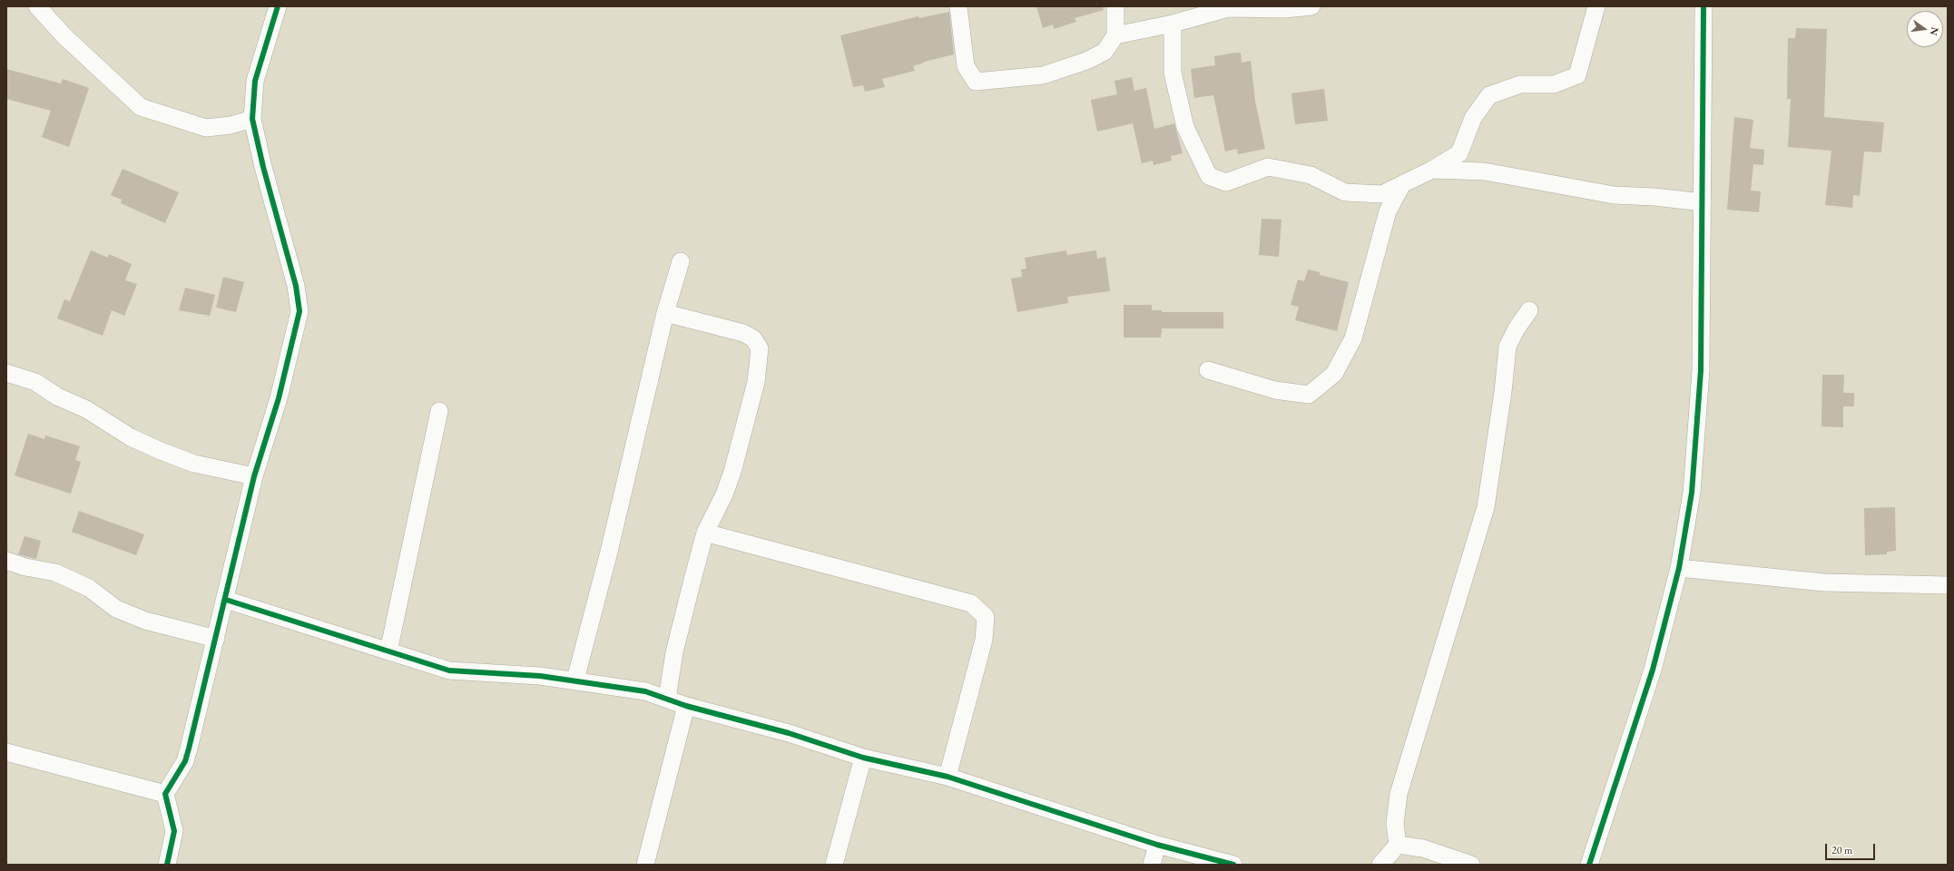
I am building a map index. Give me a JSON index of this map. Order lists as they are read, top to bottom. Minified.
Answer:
{"scale_bar":"20 m","north":"right"}
